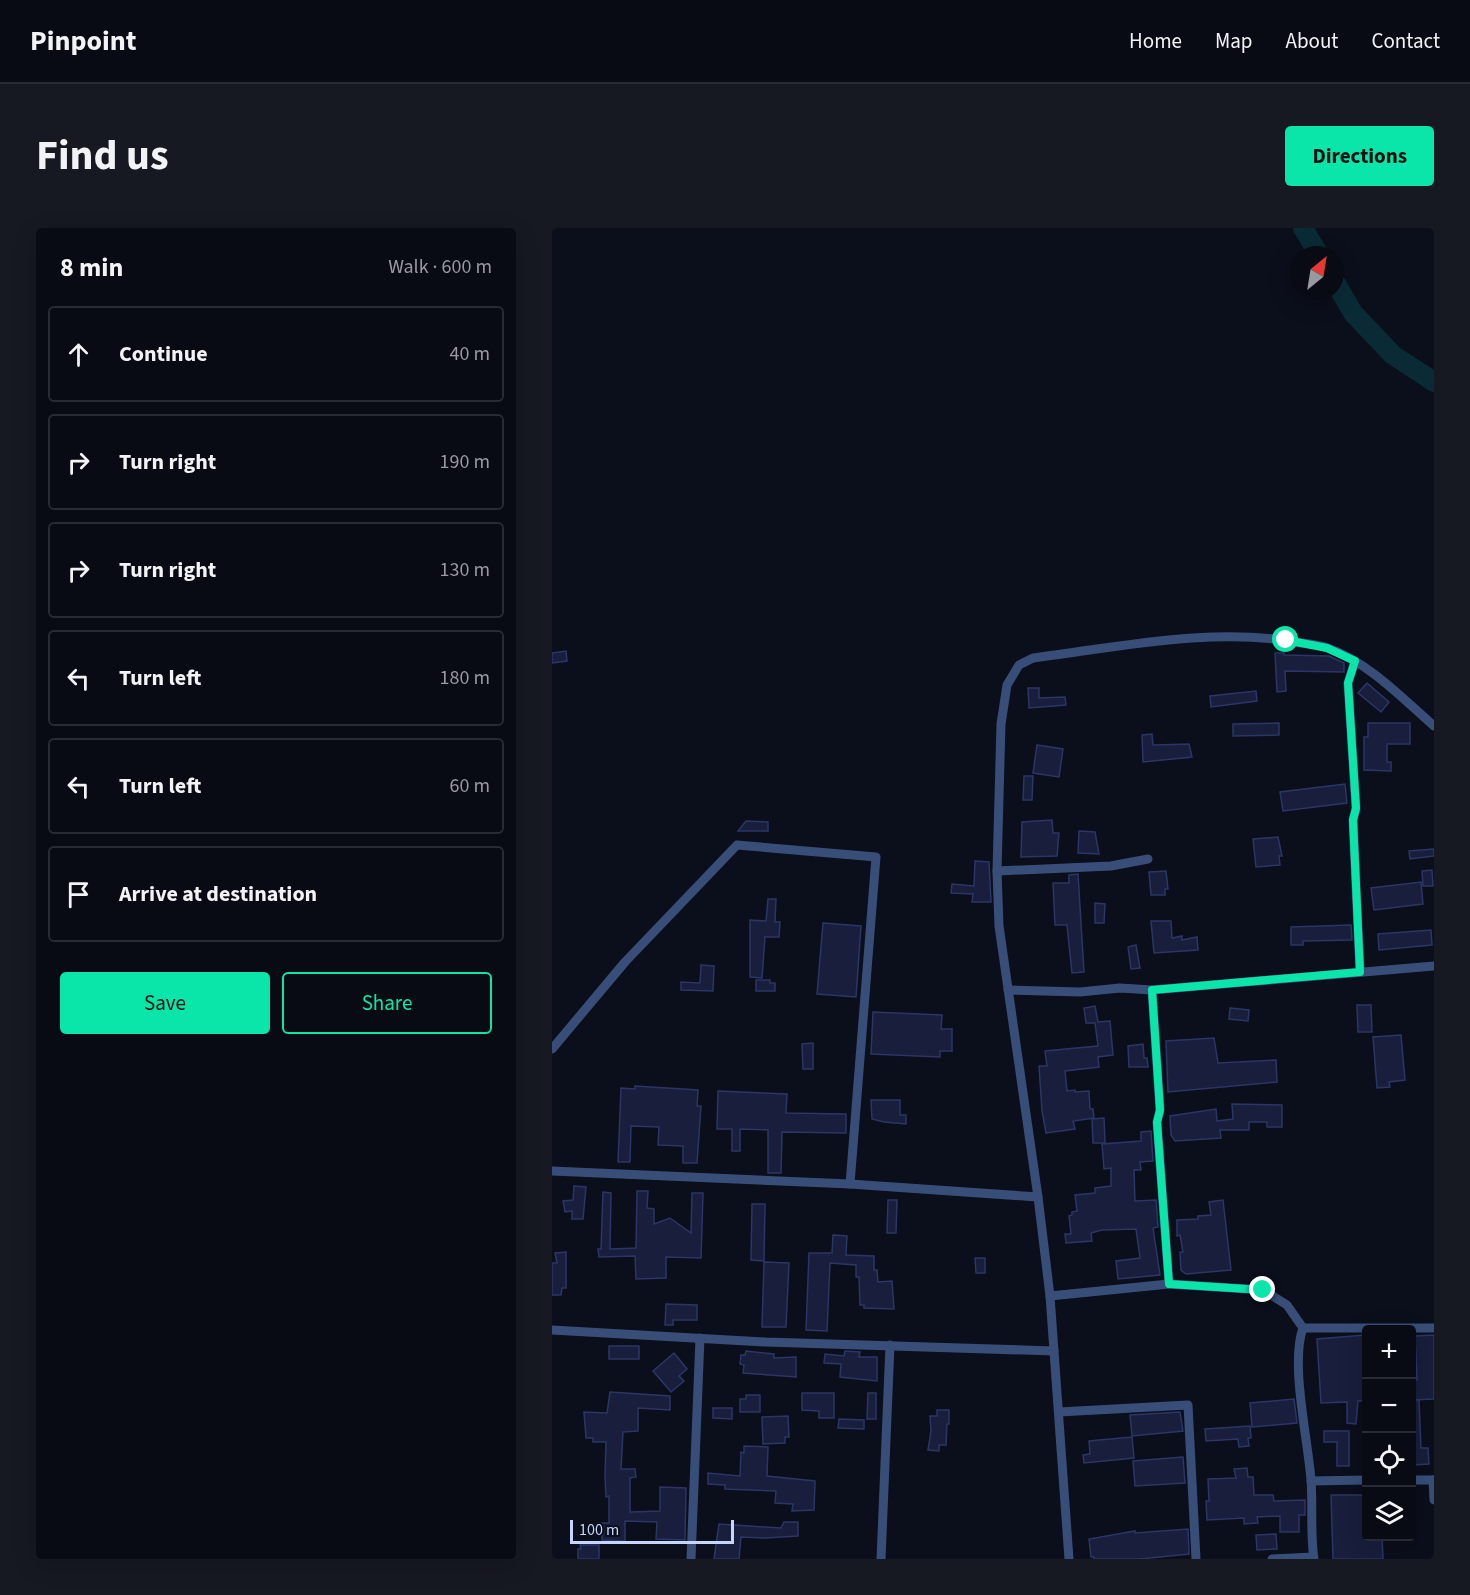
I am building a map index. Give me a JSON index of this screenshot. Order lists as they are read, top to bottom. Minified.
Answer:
{"scale_bar":"100 m","north":"top right","page":{"header":"Pinpoint","nav":["Home","Map","About","Contact"],"title":"Find us","buttons":["Directions",["Save","Share"]],"heading":["8 min","Walk · 600 m"],"list":[["Continue","40 m"],["Turn right","190 m"],["Turn right","130 m"],["Turn left","180 m"],["Turn left","60 m"],"Arrive at destination"],"map_buttons":["+","−"],"scale":"100 m"}}
